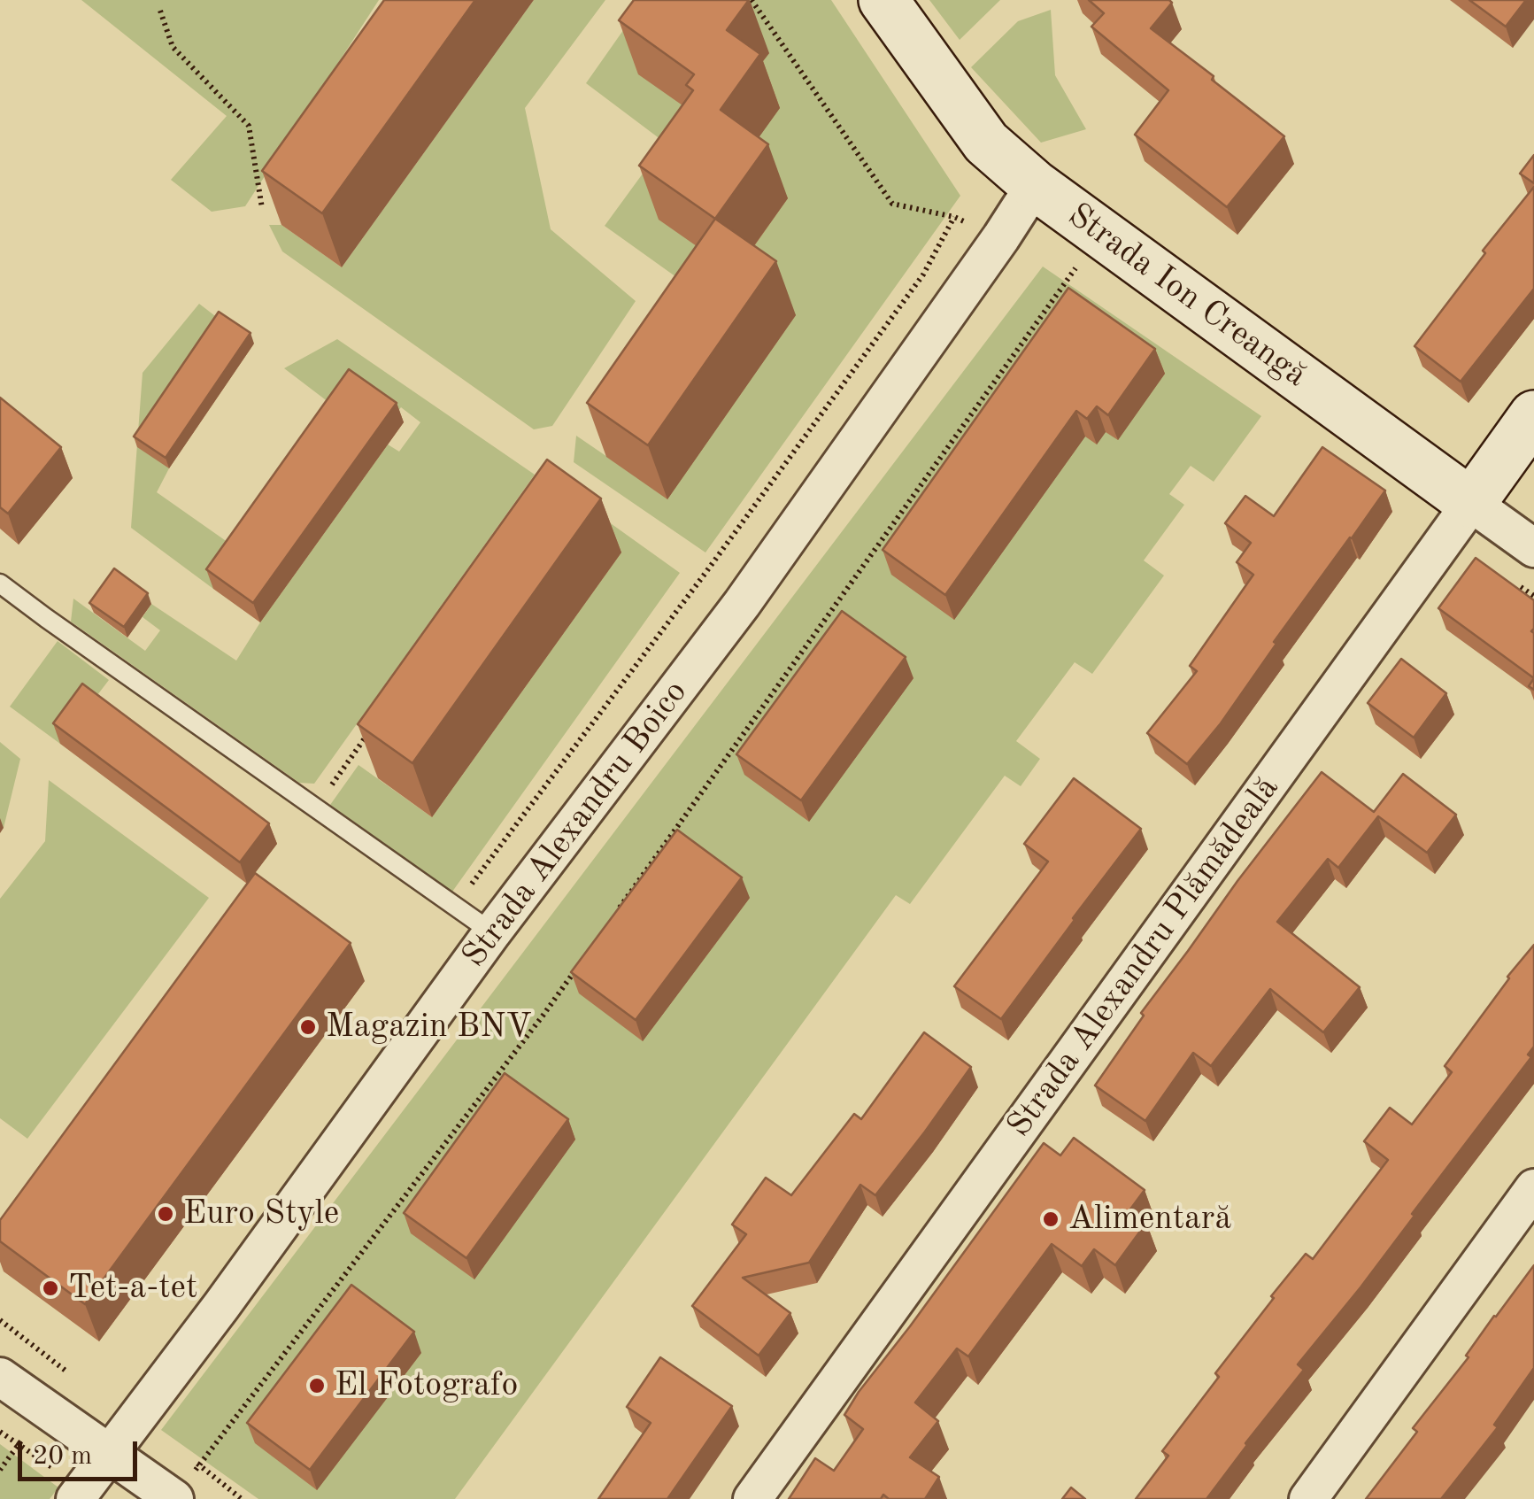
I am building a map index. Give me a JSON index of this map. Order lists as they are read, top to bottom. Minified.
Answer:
{"streets":{"street":["Strada Ion Creangă","Strada Alexandru Boico","Strada Alexandru Plămădeală"]},"crossings":[["Strada Ion Creangă","Strada Alexandru Boico"],["Strada Ion Creangă","Strada Alexandru Plămădeală"]],"places":["Magazin BNV","Euro Style","Alimentară","Tet-a-tet","El Fotografo"],"scale_bar":"20 m"}
